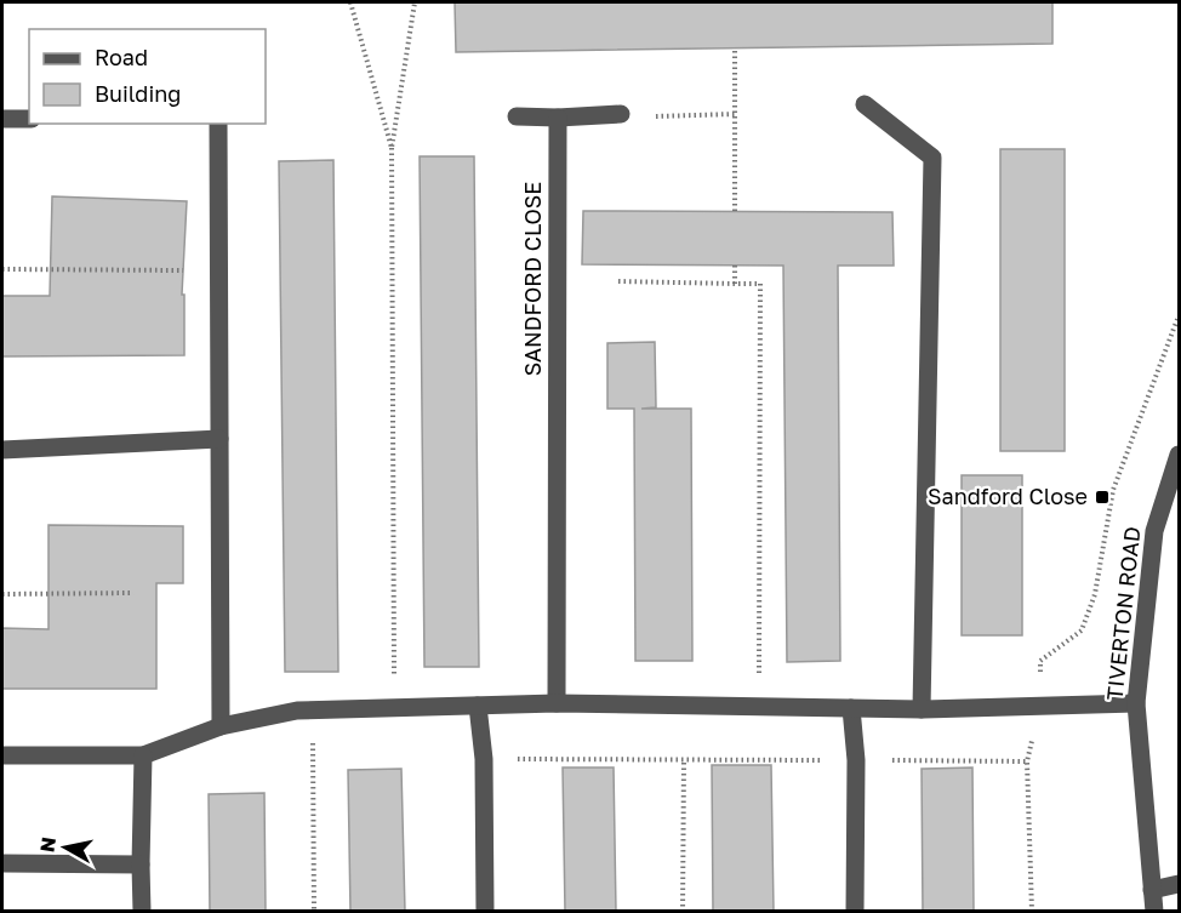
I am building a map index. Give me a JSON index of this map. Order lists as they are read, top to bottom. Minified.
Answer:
{"streets":{"street":["SANDFORD CLOSE","TIVERTON ROAD"]},"places":{"transit":["Sandford Close"]},"legend":["Road","Building"],"north":"left"}
